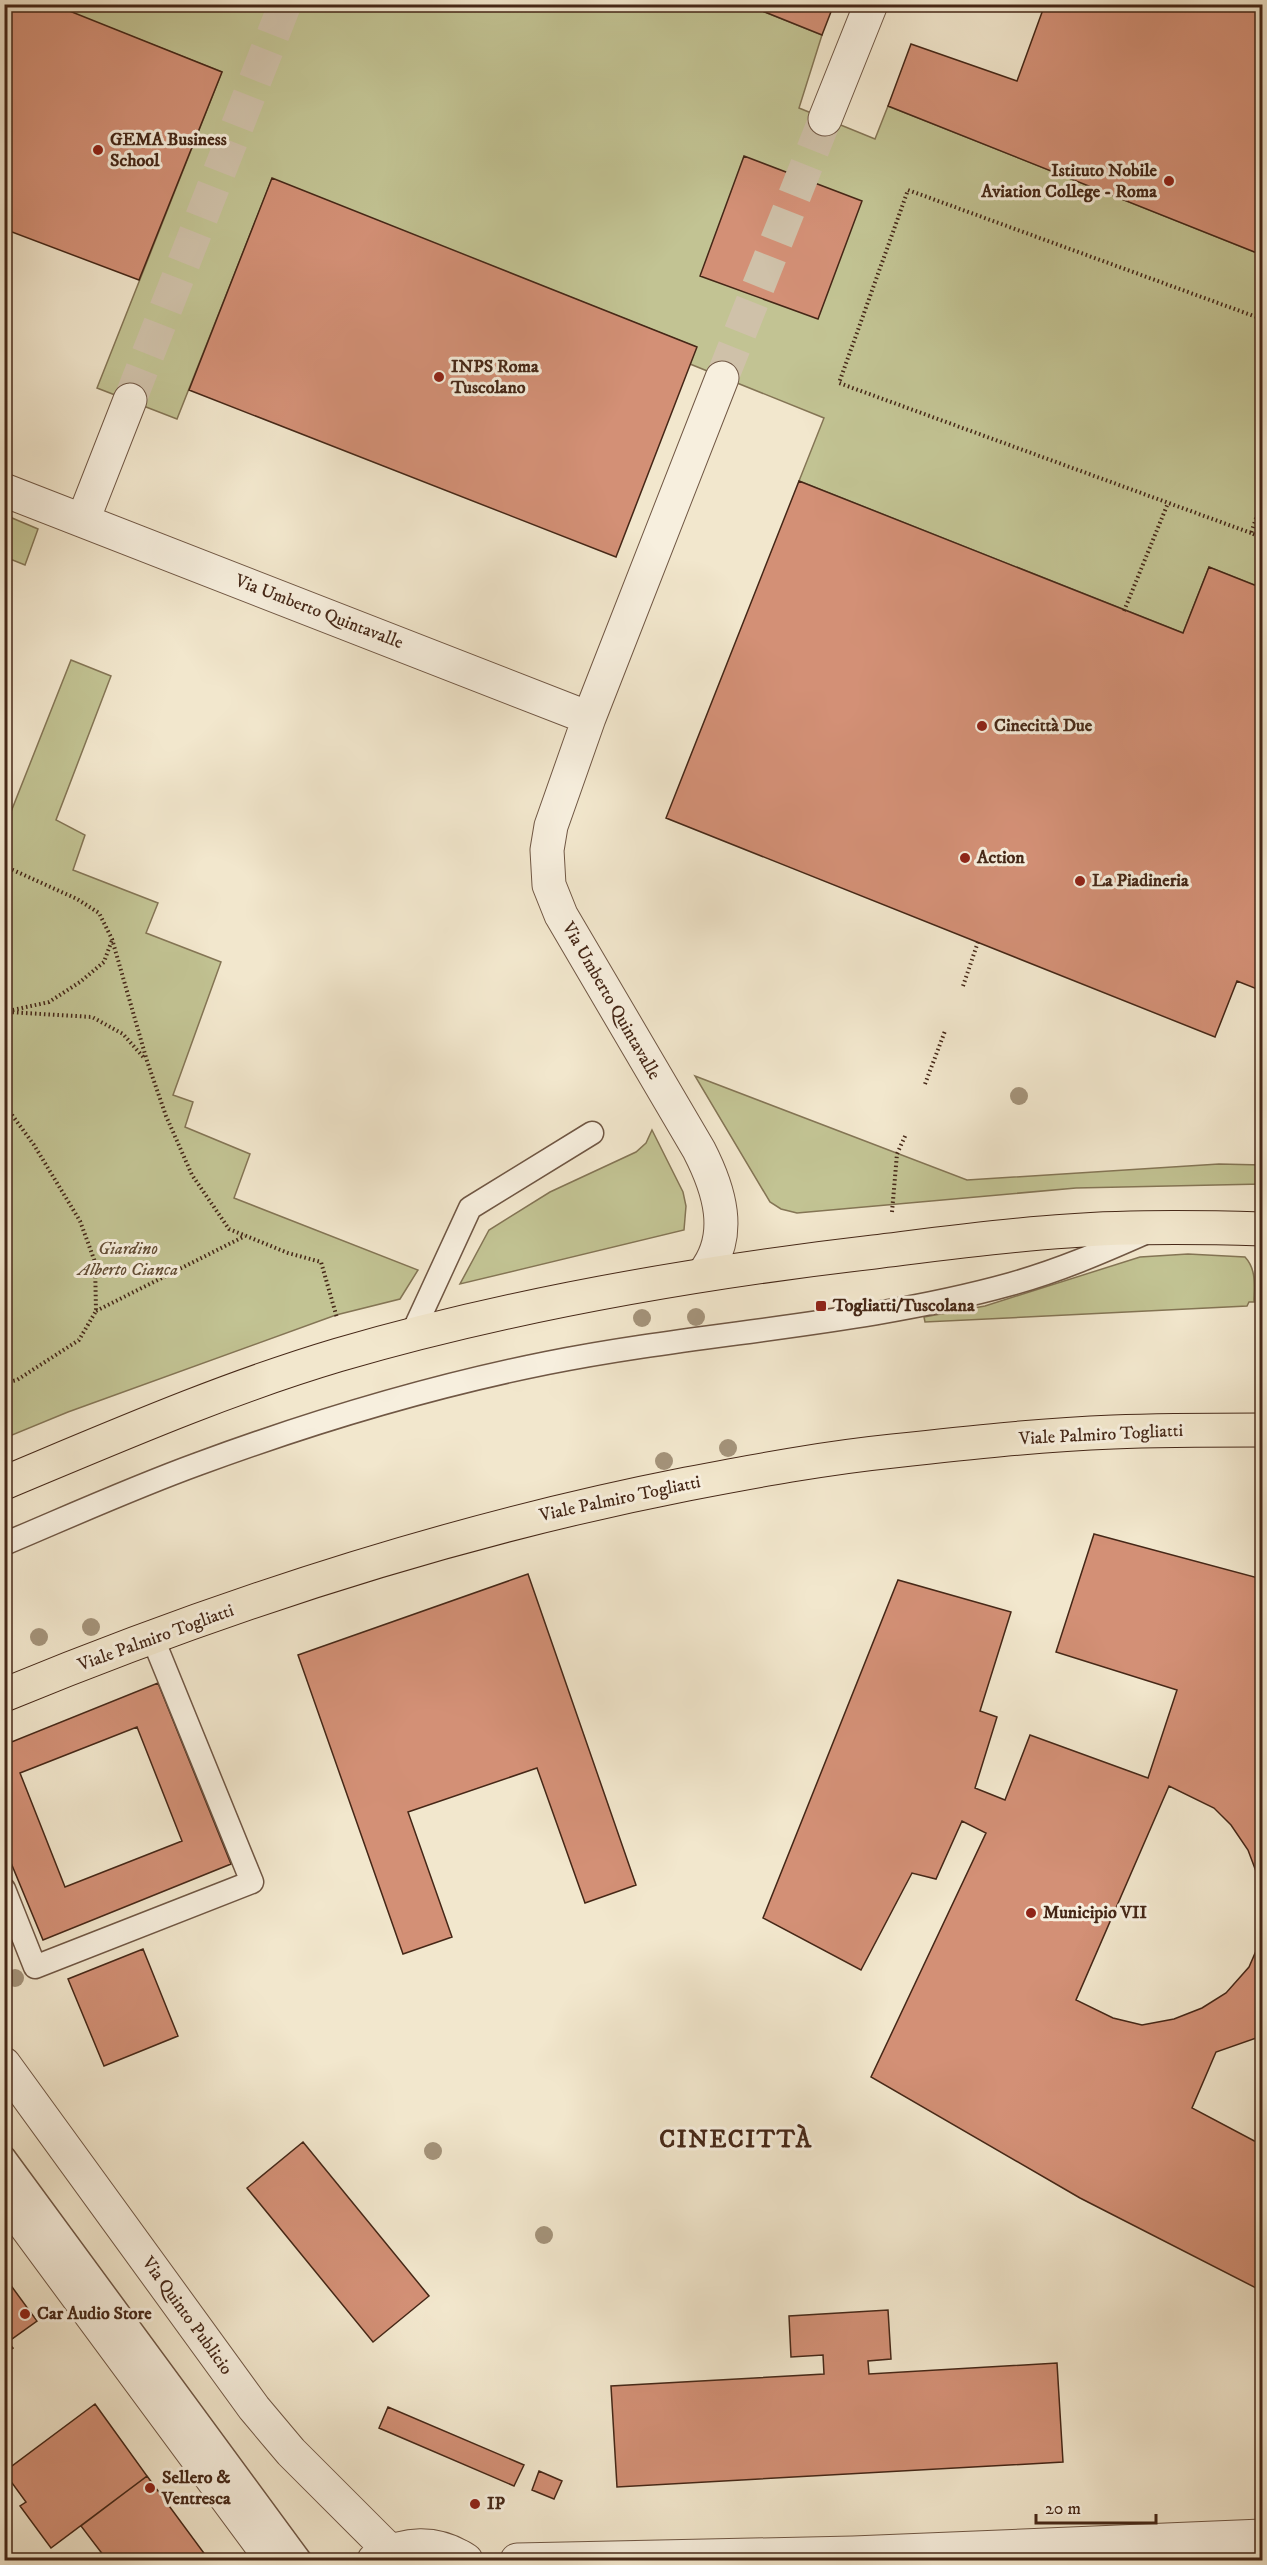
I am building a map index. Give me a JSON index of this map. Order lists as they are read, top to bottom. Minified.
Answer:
{"streets":{"main road":["Viale Palmiro Togliatti"],"street":["Via Umberto Quintavalle","Via Quinto Publicio"]},"districts":["CINECITTÀ"],"parks":["Giardino Alberto Cianca"],"places":{"other":["GEMA Business School","Istituto Nobile Aviation College - Roma","INPS Roma Tuscolano","Cinecittà Due","Action","La Piadineria","Municipio VII","Car Audio Store","Sellero & Ventresca","IP"],"transit":["Togliatti/Tuscolana"]},"scale_bar":"20 m"}
